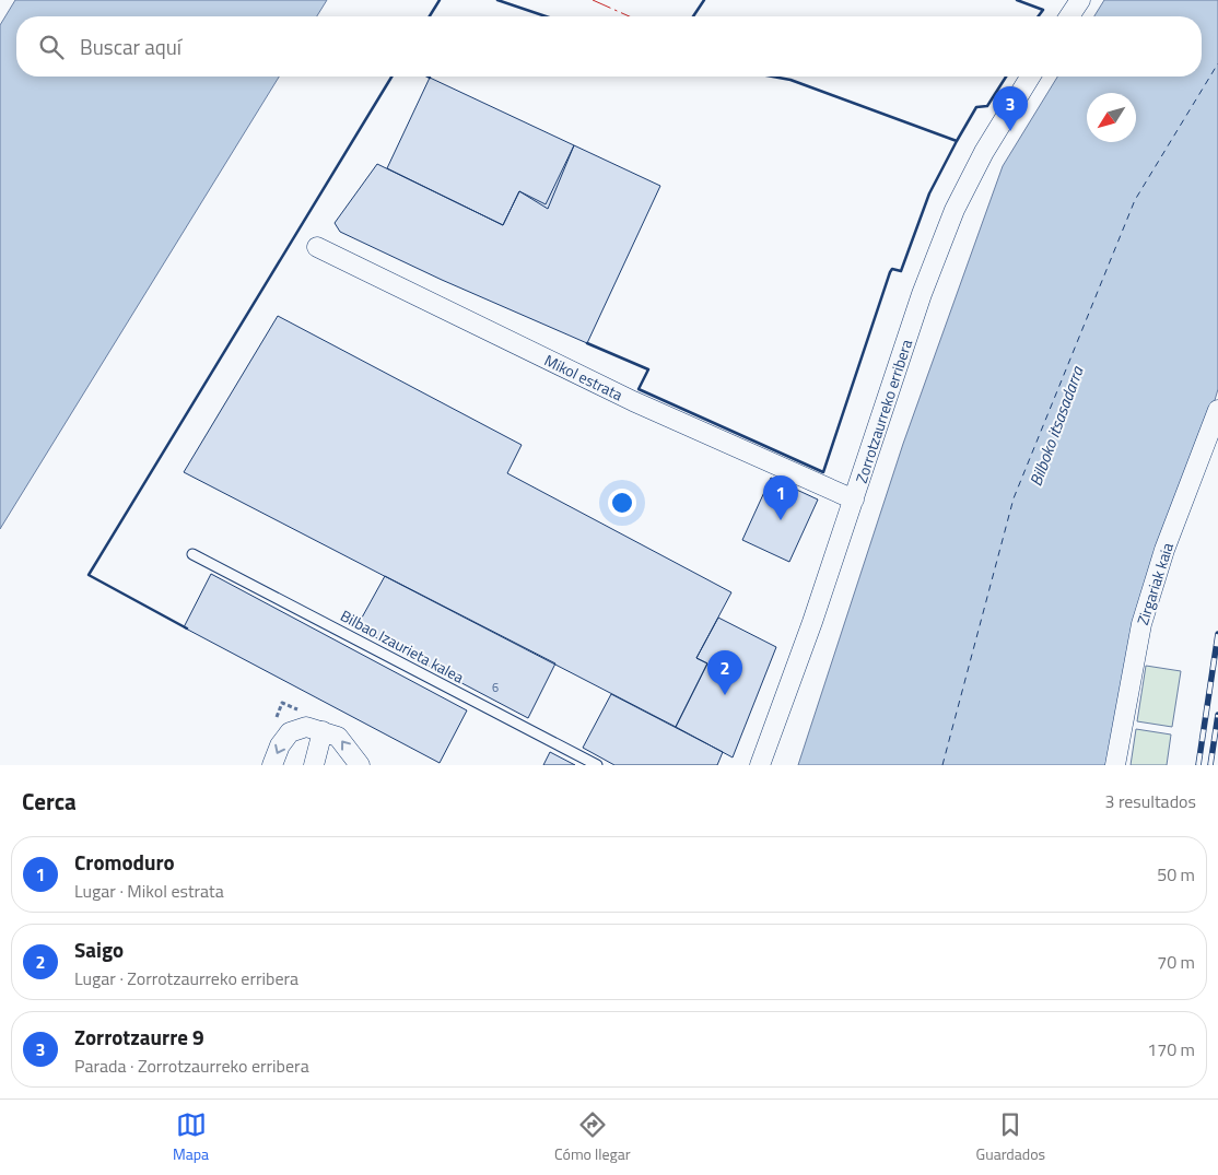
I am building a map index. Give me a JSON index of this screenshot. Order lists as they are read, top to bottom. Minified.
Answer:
{"streets":{"street":["Mikol estrata","Zorrotzaurreko erribera","Zirgariak kaia"],"lane":["Bilbao Izaurieta kalea"]},"crossings":[["Mikol estrata","Zorrotzaurreko erribera"]],"water":["Bilboko itsasadarra"],"house_numbers":["6"],"north":"bottom left","page":{"search":"Buscar aquí","pins":["3","1","2"],"heading":["Cerca","3 resultados"],"list":[{"mark":"1","name":"Cromoduro","note":"Lugar · Mikol estrata","value":"50 m"},{"mark":"2","name":"Saigo","note":"Lugar · Zorrotzaurreko erribera","value":"70 m"},{"mark":"3","name":"Zorrotzaurre 9","note":"Parada · Zorrotzaurreko erribera","value":"170 m"}],"nav":["Mapa","Cómo llegar","Guardados"]}}
